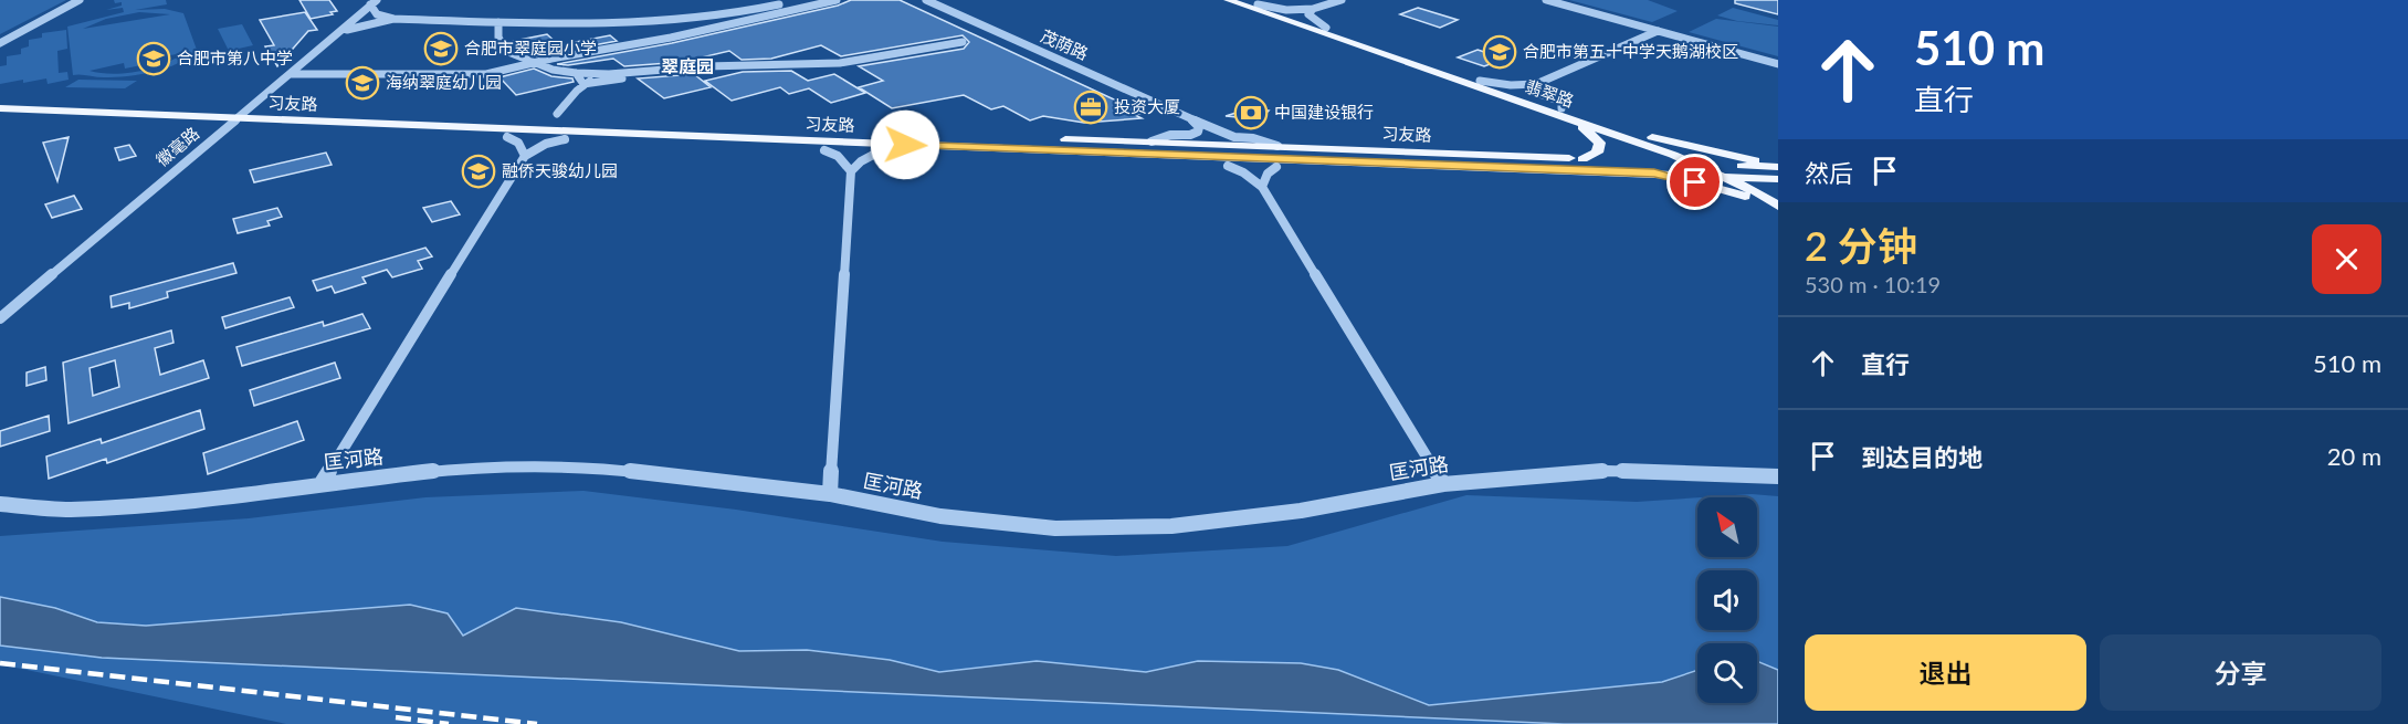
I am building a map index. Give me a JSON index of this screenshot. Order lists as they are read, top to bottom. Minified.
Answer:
{"streets":{"main road":["翡翠路","习友路"],"street":["茂荫路","徽毫路","匡河路"]},"crossings":[["茂荫路","习友路"],["翡翠路","习友路"],["习友路","徽毫路"]],"districts":["翠庭园"],"places":{"school or university":["合肥市翠庭园小学","合肥市第五十中学天鹅湖校区","合肥市第八中学","海纳翠庭幼儿园","融侨天骏幼儿园"],"office":["投资大厦"],"bank":["中国建设银行"]},"north":"top left","page":{"turn":["510 m","直行"],"then":"然后","heading":["2 分钟","530 m · 10:19"],"list":[{"name":"直行","value":"510 m"},{"name":"到达目的地","value":"20 m"}],"buttons":["退出","分享"]}}
